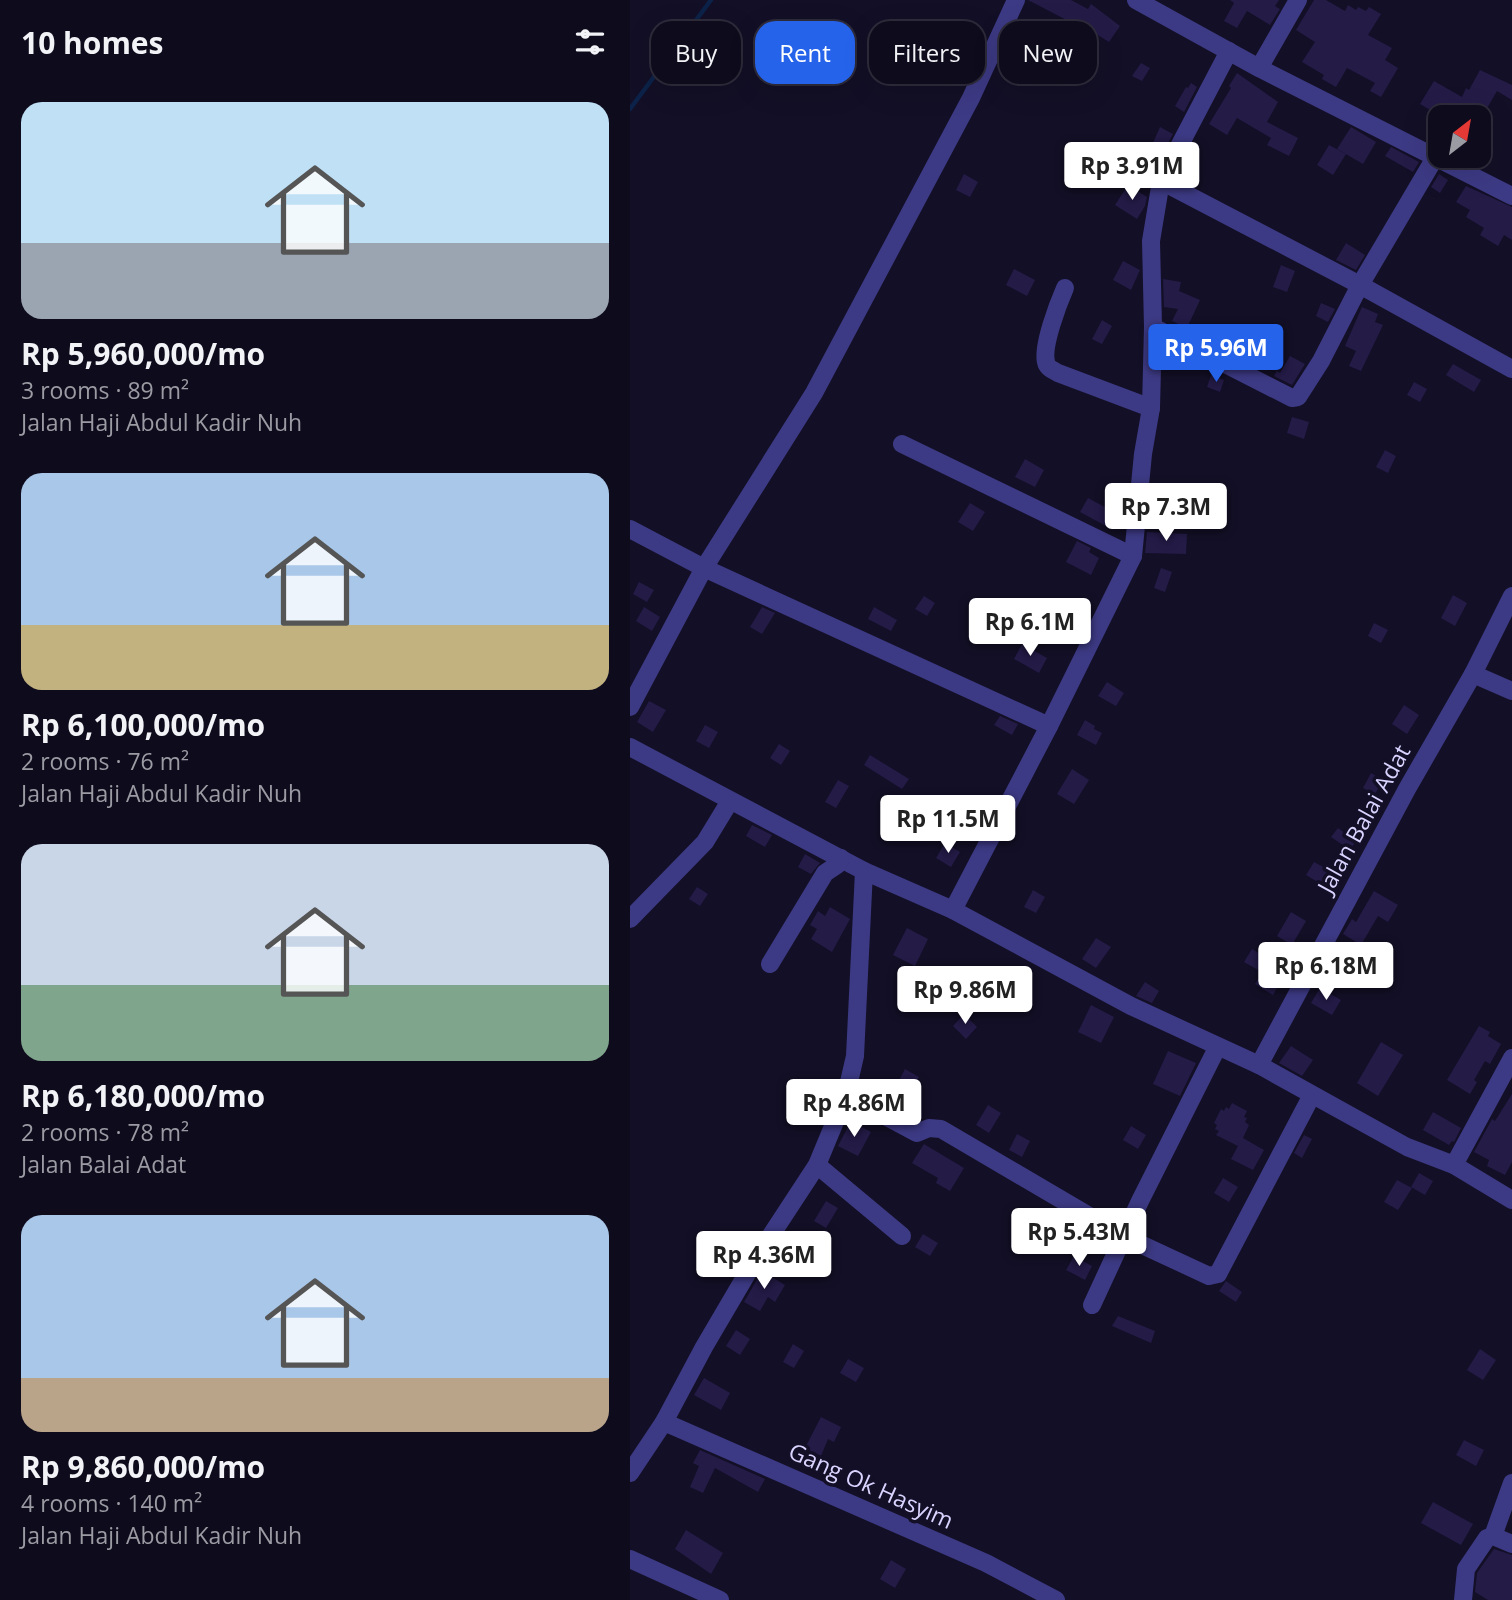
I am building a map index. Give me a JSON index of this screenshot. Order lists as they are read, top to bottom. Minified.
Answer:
{"streets":{"street":["Jalan Balai Adat","Gang Ok Hasyim"]},"north":"top right","page":{"heading":"10 homes","chip":["Buy","Rent","Filters","New"],"list":[{"name":"Rp 5,960,000/mo","note":"3 rooms · 89 m² · Jalan Haji Abdul Kadir Nuh"},{"name":"Rp 6,100,000/mo","note":"2 rooms · 76 m² · Jalan Haji Abdul Kadir Nuh"},{"name":"Rp 6,180,000/mo","note":"2 rooms · 78 m² · Jalan Balai Adat"},{"name":"Rp 9,860,000/mo","note":"4 rooms · 140 m² · Jalan Haji Abdul Kadir Nuh"}],"price":["Rp 3.91M","Rp 5.96M","Rp 7.3M","Rp 6.1M","Rp 11.5M","Rp 6.18M","Rp 9.86M","Rp 4.86M","Rp 5.43M","Rp 4.36M"]}}
